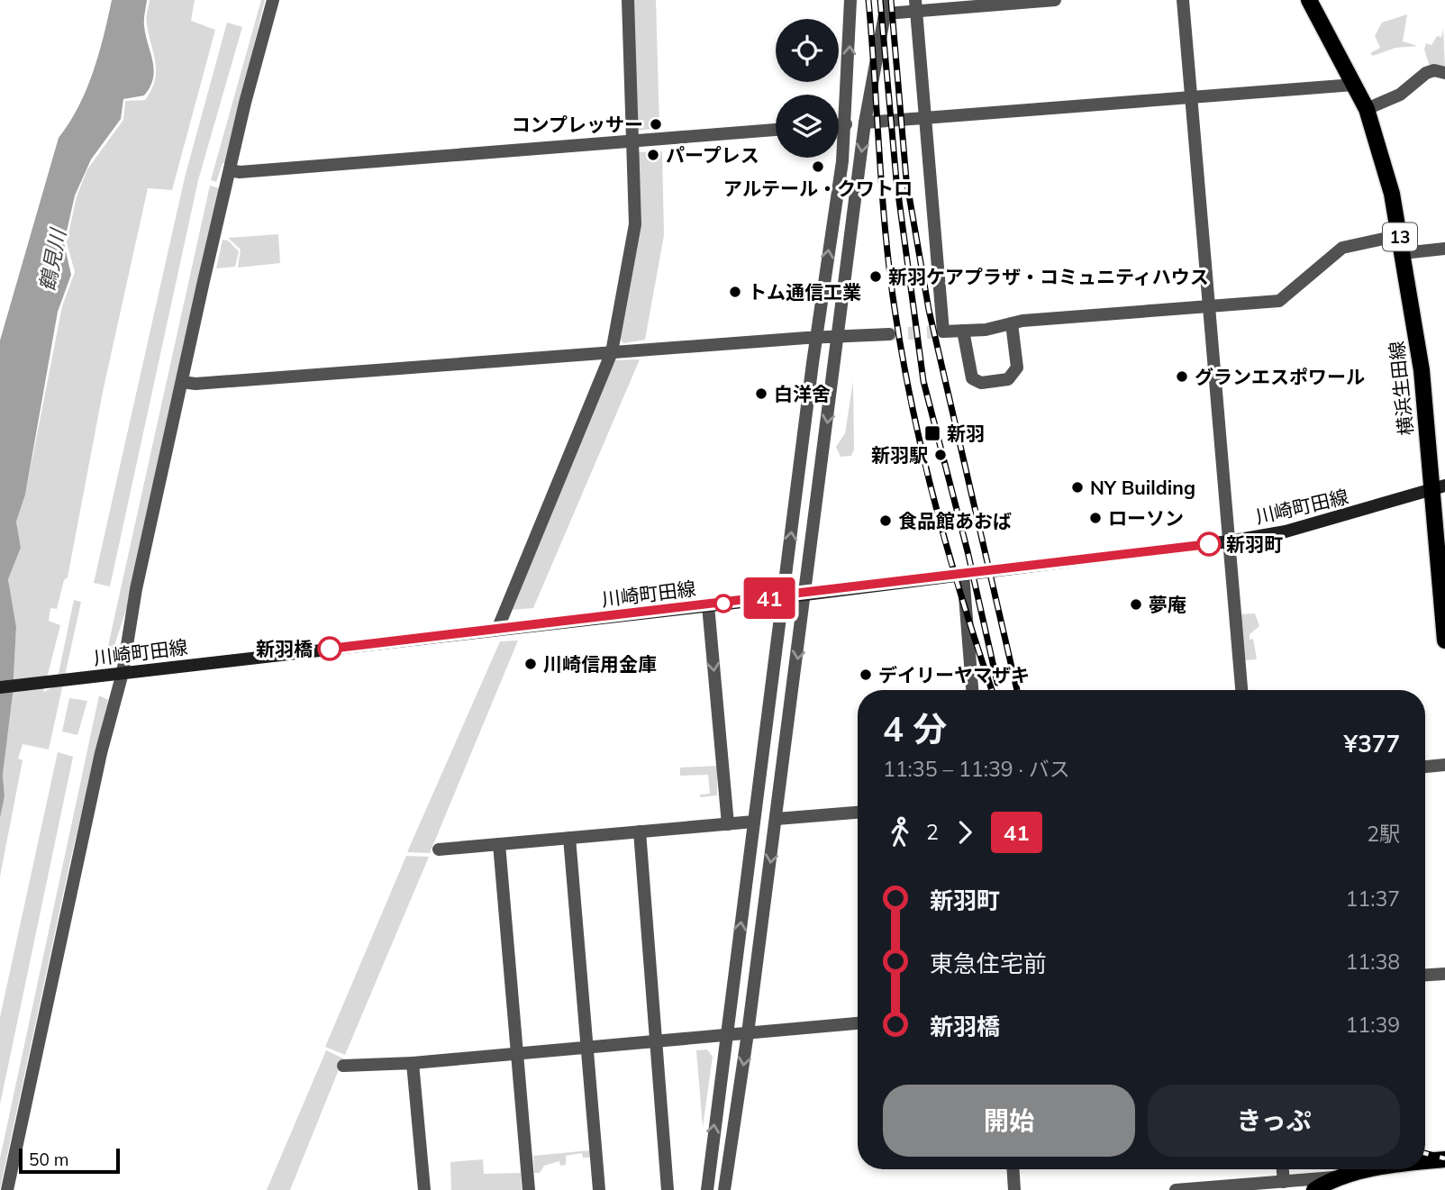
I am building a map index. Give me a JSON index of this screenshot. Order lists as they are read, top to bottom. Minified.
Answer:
{"streets":{"main road":["13","横浜生田線","川崎町田線"]},"crossings":[["横浜生田線","川崎町田線"]],"water":["鶴見川"],"places":{"other":["コンプレッサー","パープレス","アルテール・クワトロ","新羽ケアプラザ・コミュニティハウス","トム通信工業","グランエスポワール","白洋舍","新羽駅","NY Building","ローソン","食品館あおば","新羽町","夢庵","新羽橋","川崎信用金庫","デイリーヤマザキ"],"transit":["新羽"]},"lines":["bus line 41"],"scale_bar":"50 m","page":{"on_map":"41","heading":["4 分","11:35 – 11:39 · バス","¥377"],"legs":["2","41","2駅"],"list":[{"name":"新羽町","value":"11:37"},{"name":"東急住宅前","value":"11:38"},{"name":"新羽橋","value":"11:39"}],"buttons":["開始","きっぷ"],"scale":"50 m"}}
